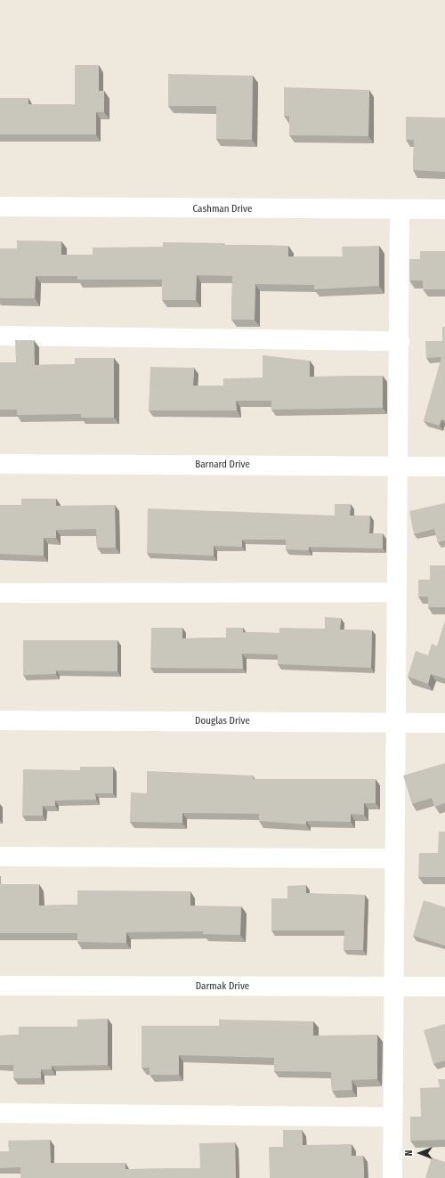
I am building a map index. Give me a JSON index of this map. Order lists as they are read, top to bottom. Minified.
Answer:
{"streets":{"street":["Cashman Drive","Barnard Drive","Douglas Drive","Darmak Drive"]},"north":"left"}
